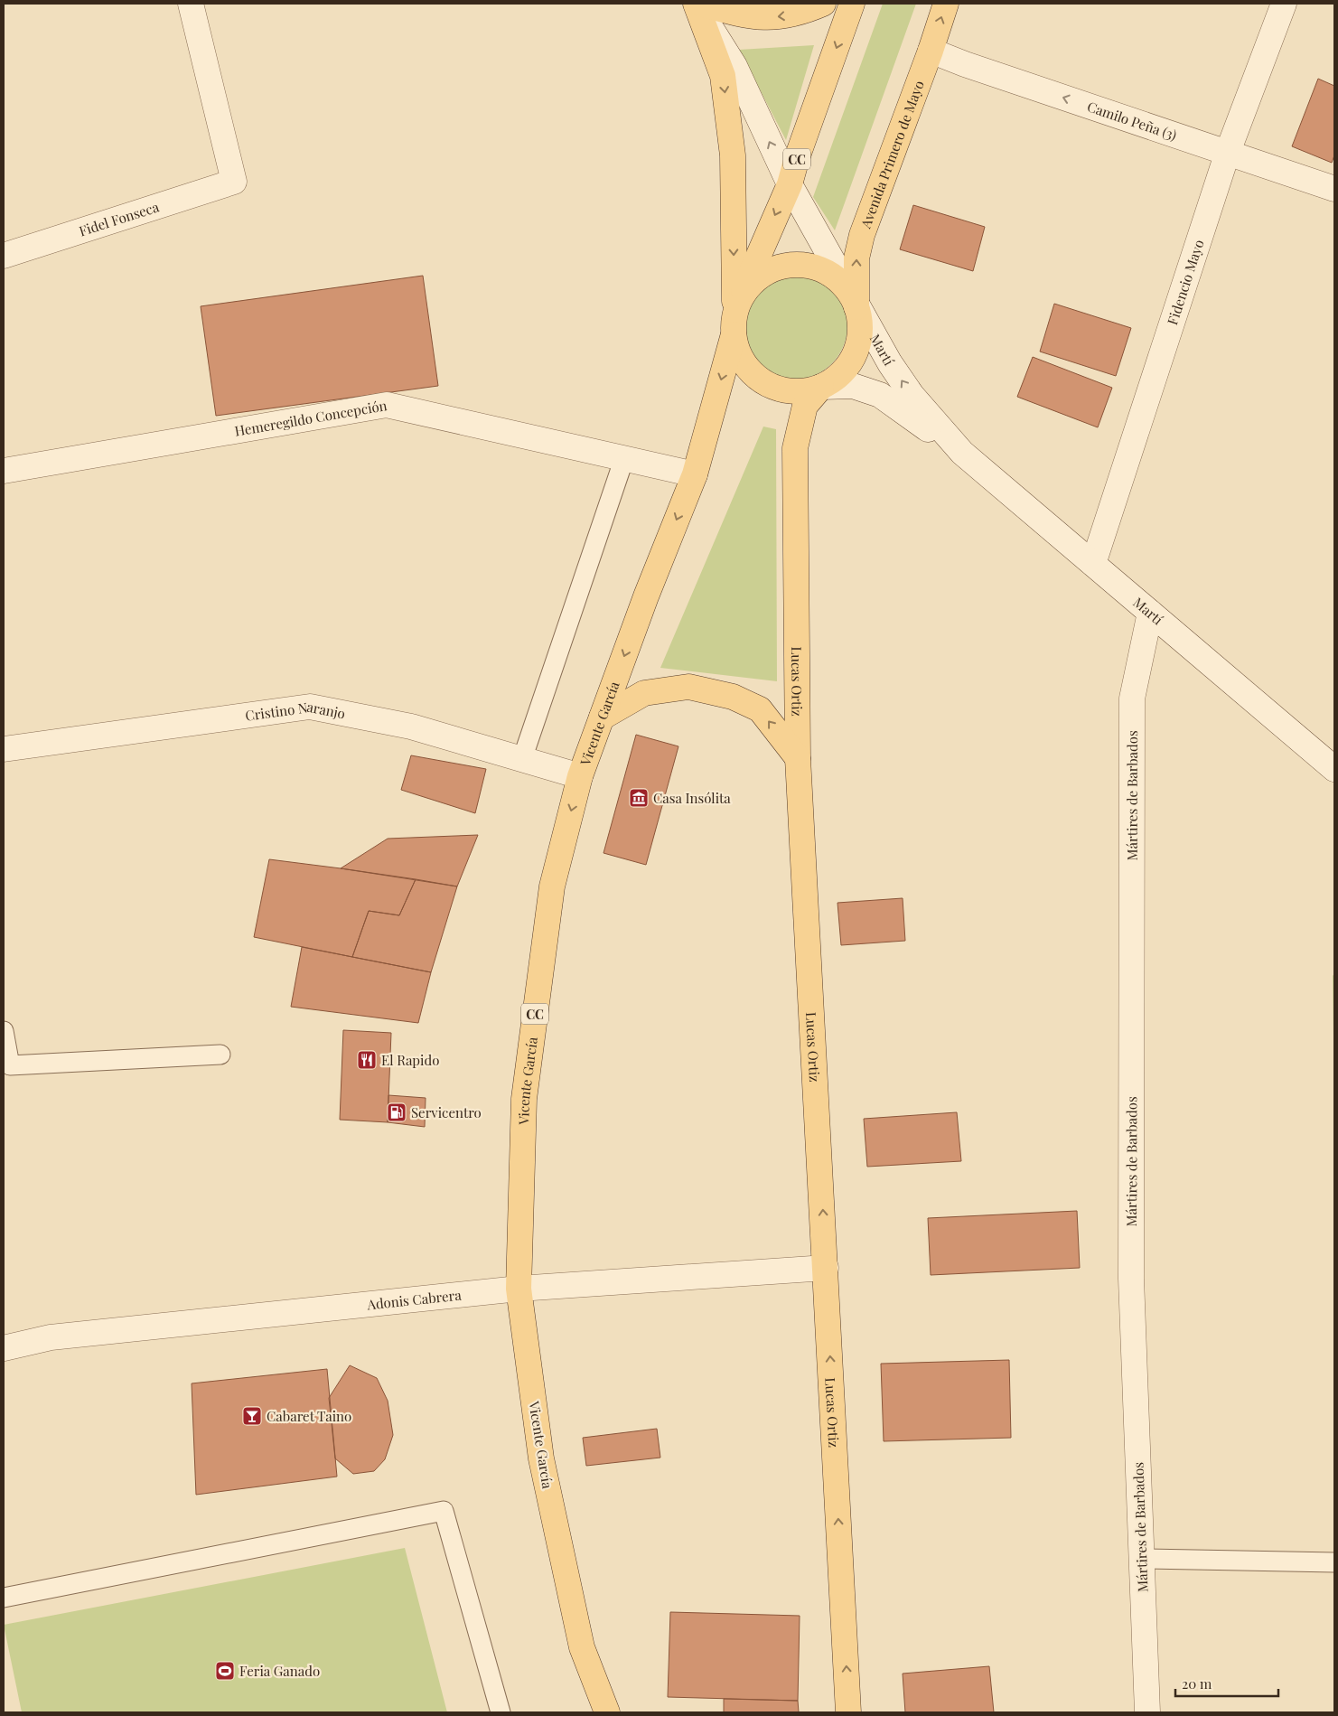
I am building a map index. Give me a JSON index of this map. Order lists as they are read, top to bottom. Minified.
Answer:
{"streets":{"main road":["Avenida Primero de Mayo","CC","Lucas Ortiz","Vicente García"],"street":["Camilo Peña (3)","Fidel Fonseca","Fidencio Mayo","Martí","Hemeregildo Concepción","Cristino Naranjo","Mártires de Barbados","Adonis Cabrera"]},"crossings":[["Camilo Peña (3)","Avenida Primero de Mayo"],["Camilo Peña (3)","Fidencio Mayo"],["Avenida Primero de Mayo","Martí"],["CC","Martí"],["CC","Vicente García"],["Fidencio Mayo","Martí"],["Martí","Lucas Ortiz"],["Martí","Mártires de Barbados"],["Hemeregildo Concepción","Vicente García"],["Lucas Ortiz","Adonis Cabrera"],["Cristino Naranjo","Vicente García"],["Vicente García","Adonis Cabrera"]],"one_way":["Camilo Peña (3)","Lucas Ortiz","Vicente García"],"places":{"museum":["Casa Insólita"],"restaurant":["El Rapido"],"fuel station":["Servicentro"],"bar":["Cabaret Taino"],"sports":["Feria Ganado"]},"scale_bar":"20 m"}
